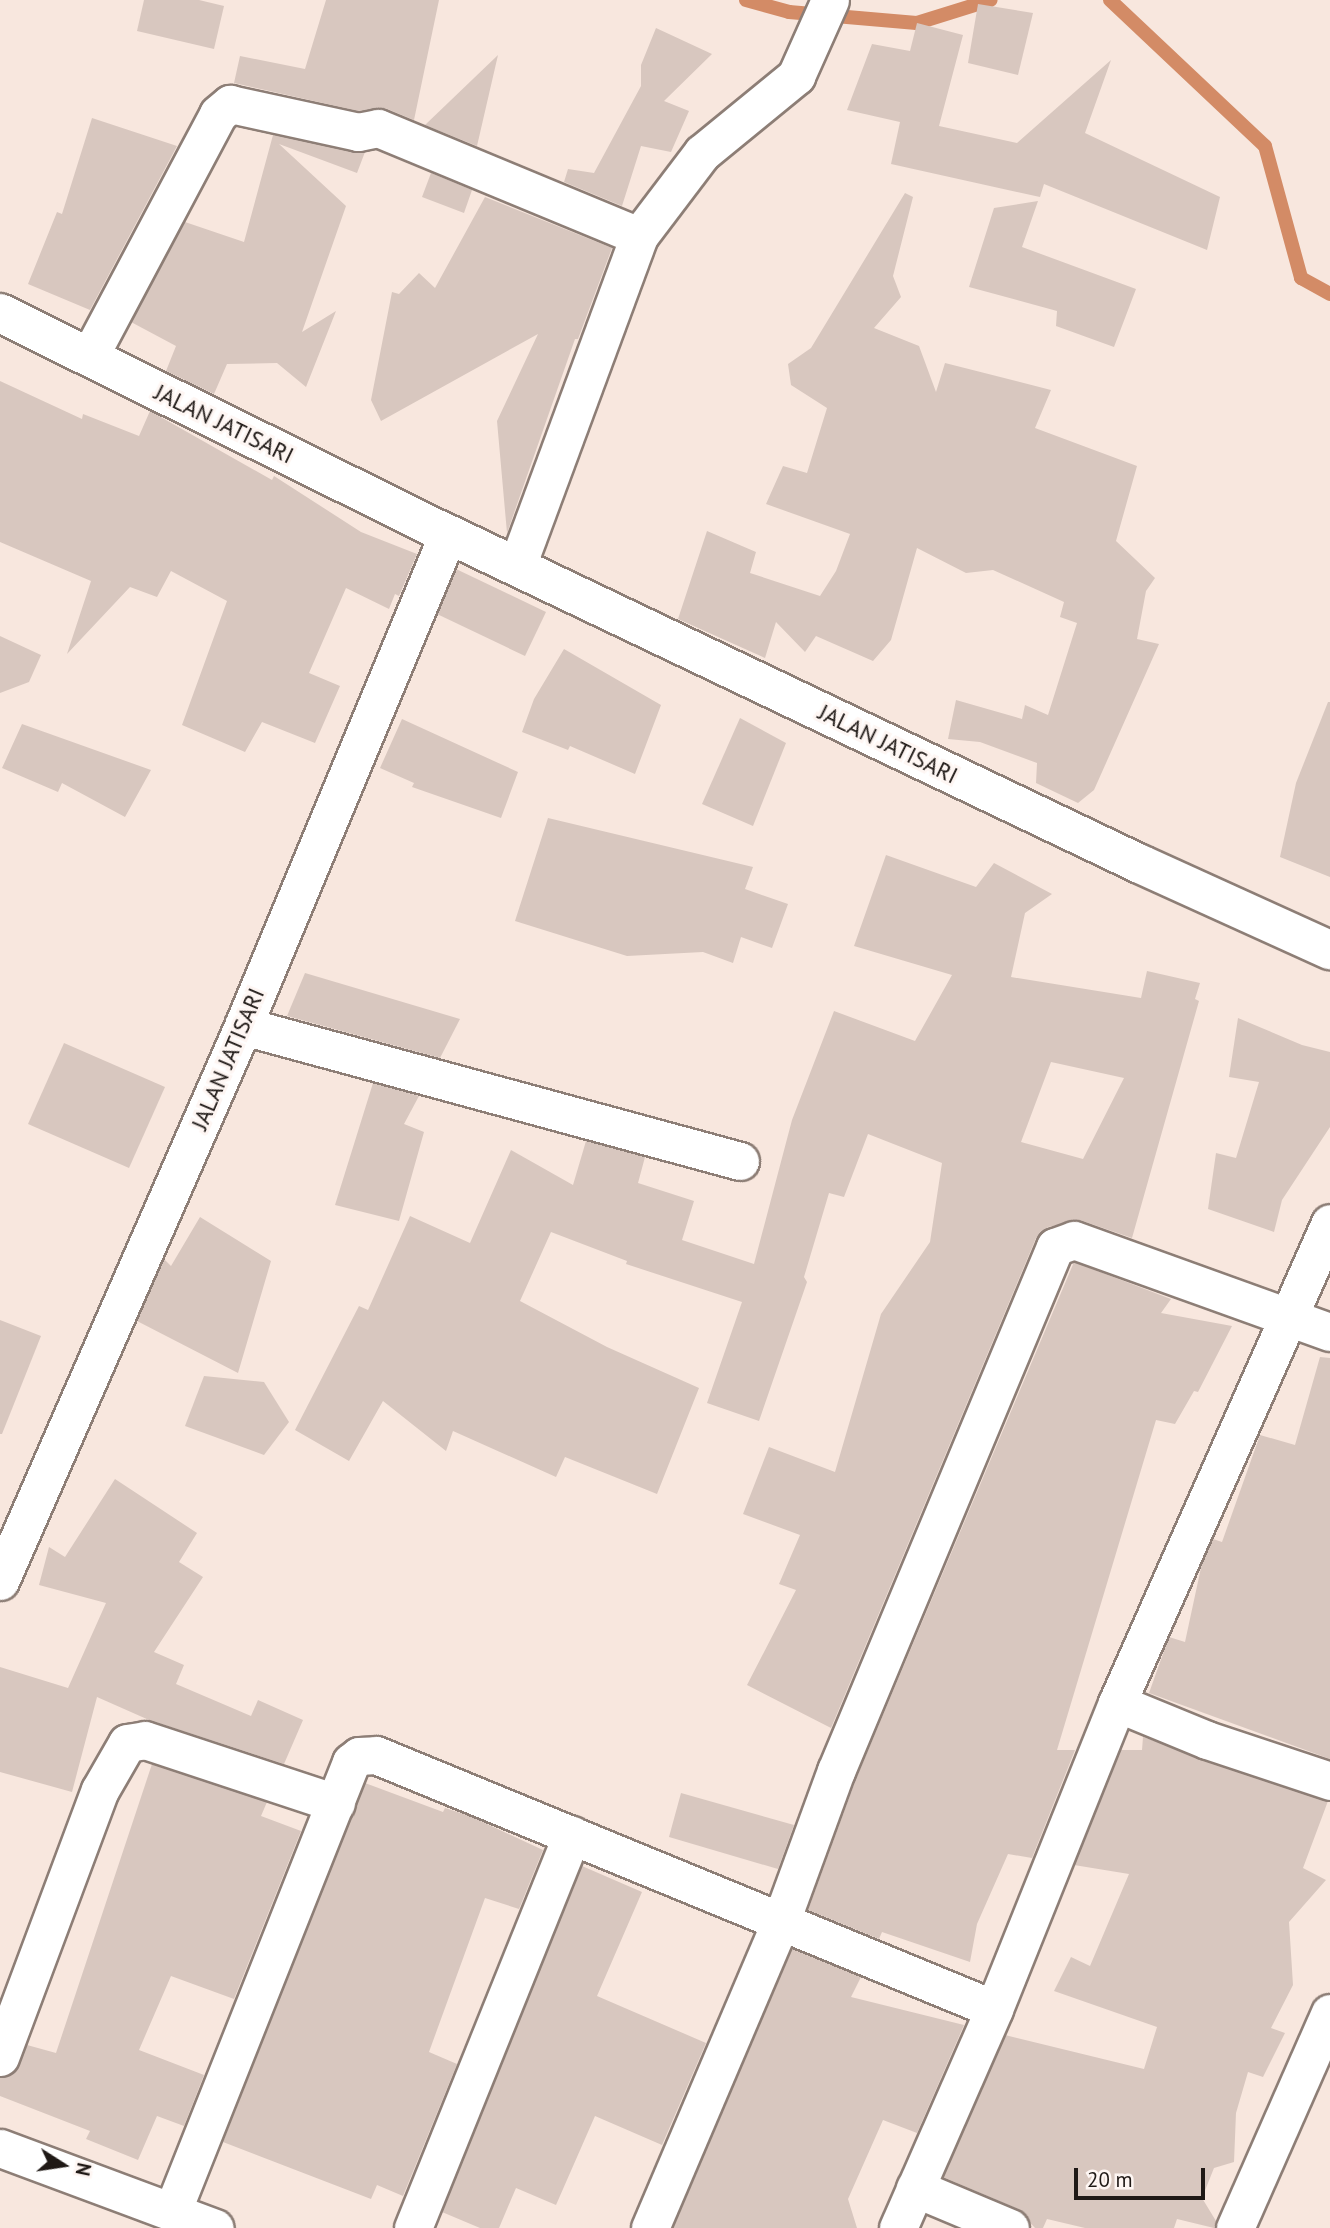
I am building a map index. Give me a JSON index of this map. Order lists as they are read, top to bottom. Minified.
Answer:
{"streets":{"street":["JALAN JATISARI"]},"scale_bar":"20 m","north":"right"}
